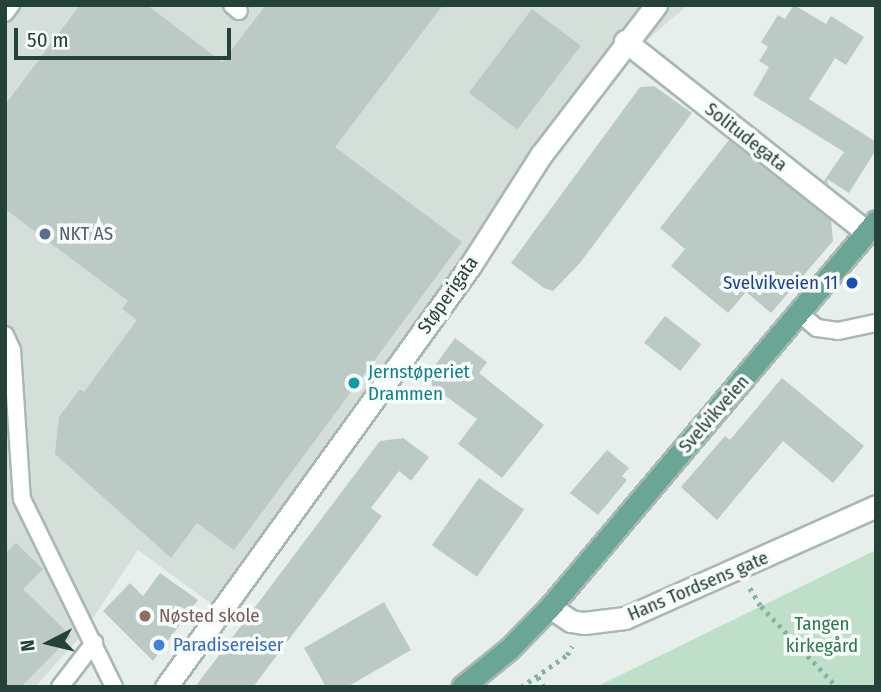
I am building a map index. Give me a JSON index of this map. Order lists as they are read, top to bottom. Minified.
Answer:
{"streets":{"main road":["Svelvikveien"],"street":["Solitudegata","Støperigata","Hans Tordsens gate"]},"crossings":[["Solitudegata","Støperigata"],["Solitudegata","Svelvikveien"]],"parks":["Tangen kirkegård"],"places":["NKT AS","Svelvikveien 11","Jernstøperiet Drammen","Nøsted skole","Paradisereiser"],"scale_bar":"50 m","north":"left"}
